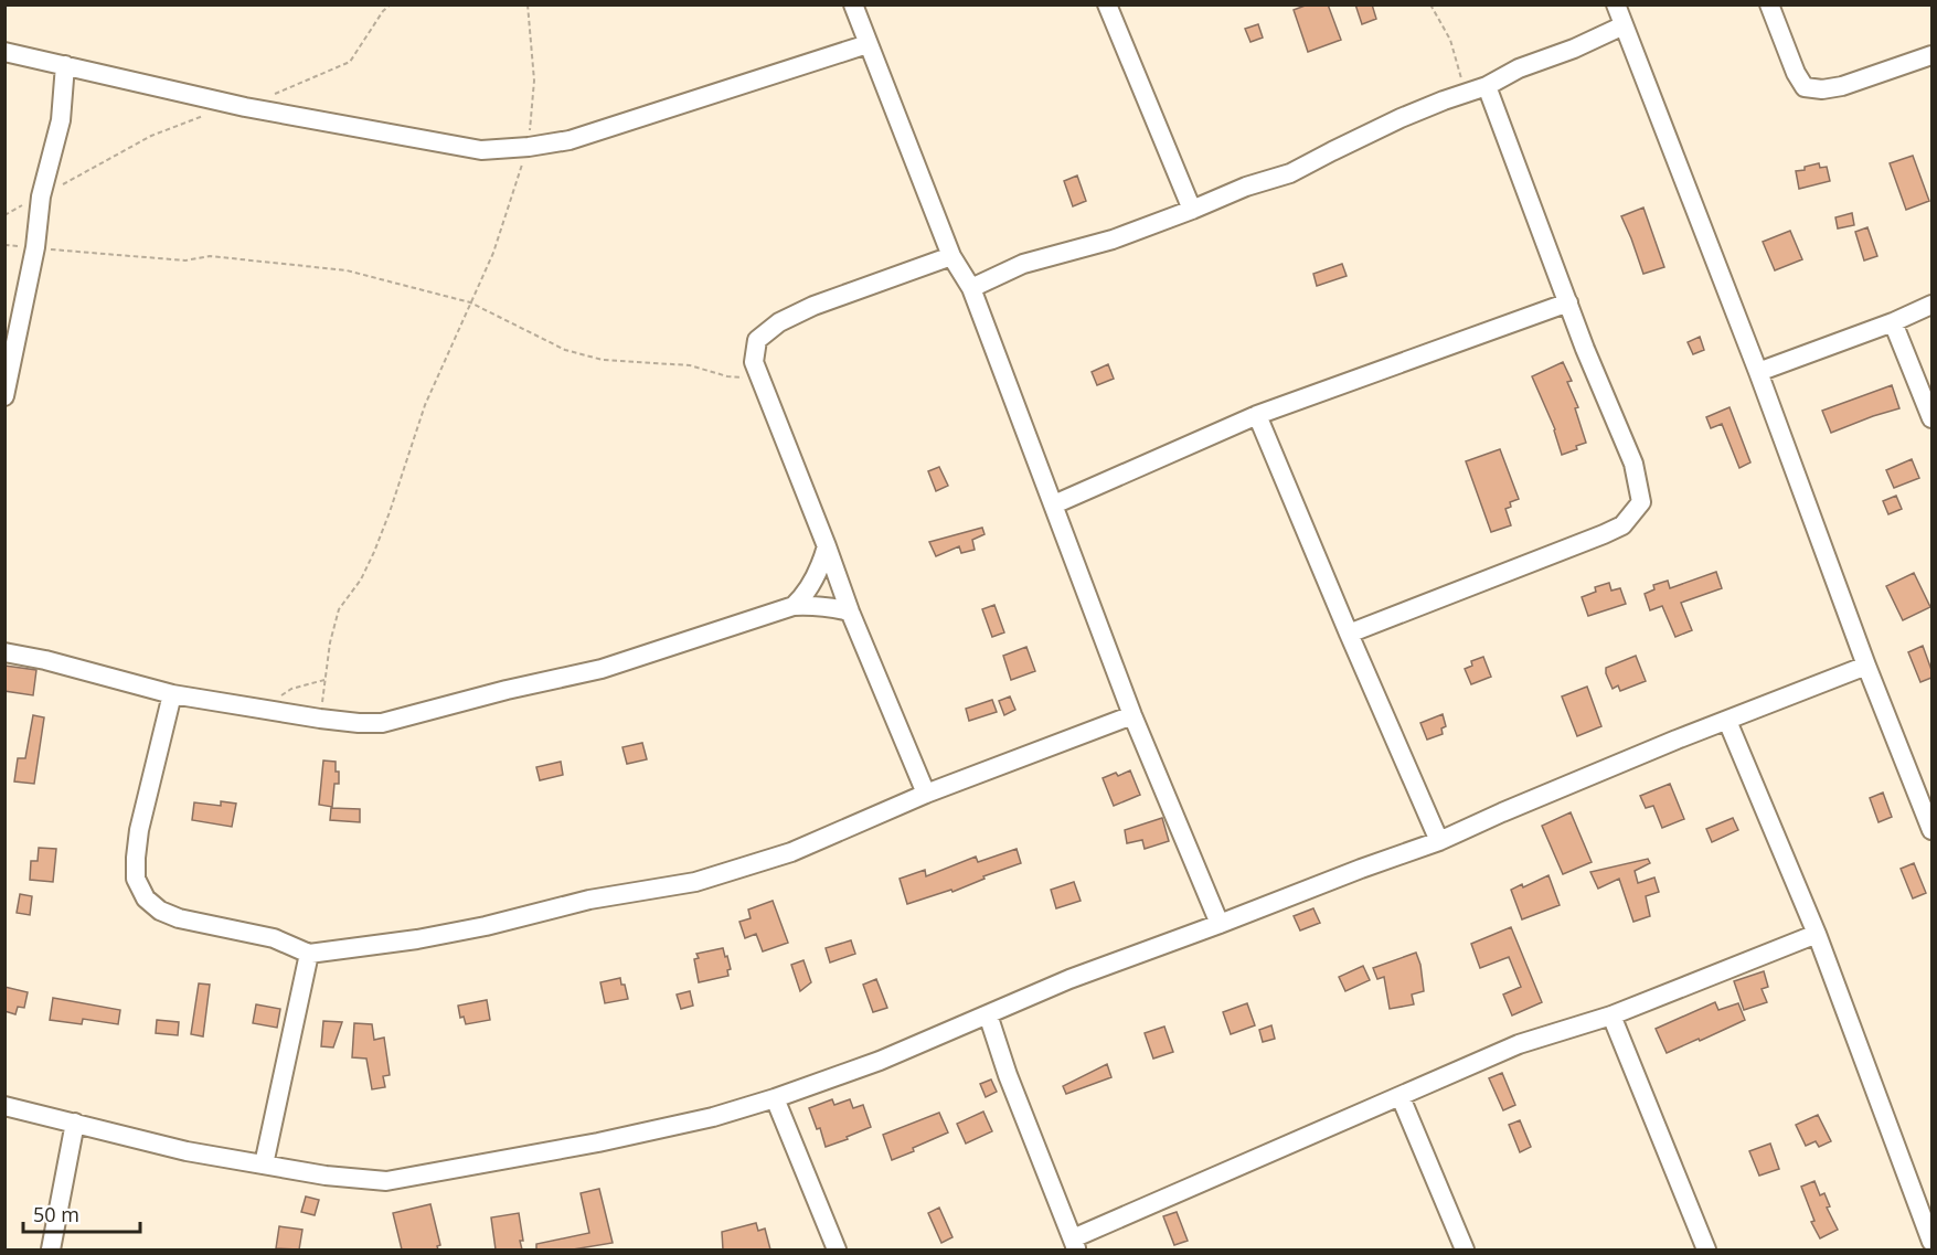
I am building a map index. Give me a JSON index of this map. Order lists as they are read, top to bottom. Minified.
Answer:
{"scale_bar":"50 m"}
